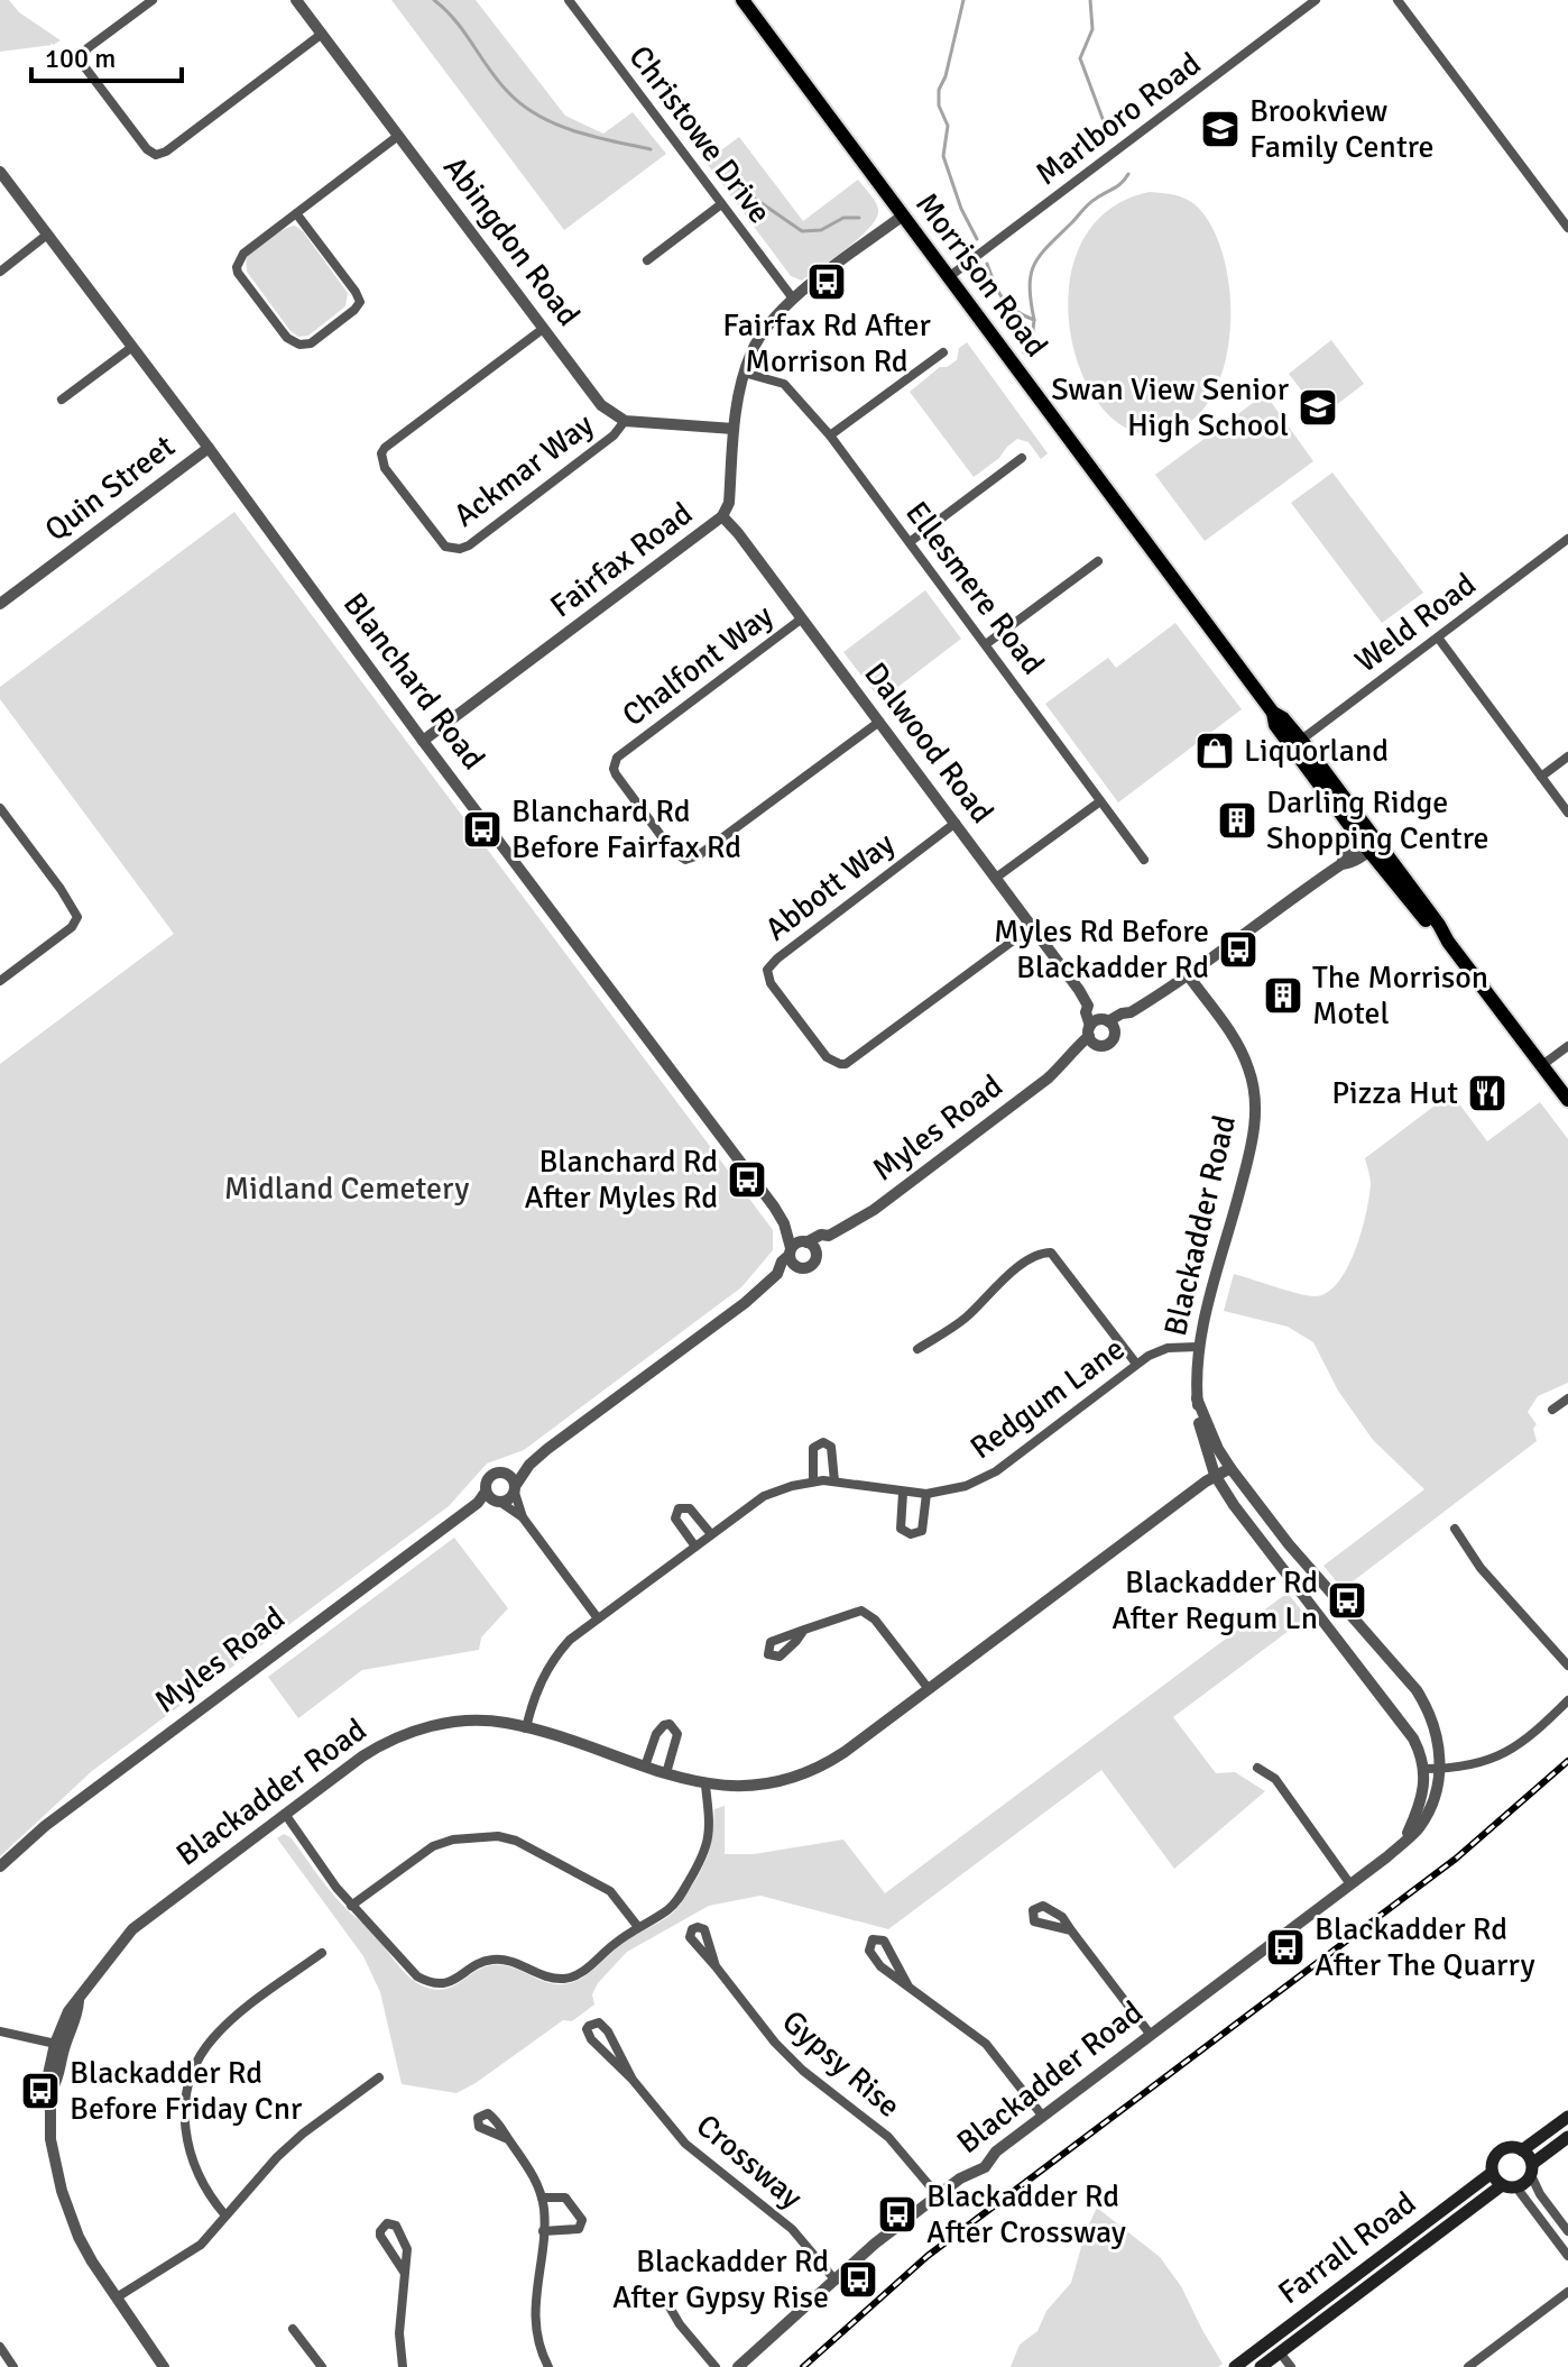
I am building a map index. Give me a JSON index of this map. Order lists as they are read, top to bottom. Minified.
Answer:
{"streets":{"main road":["Morrison Road","Farrall Road"],"street":["Marlboro Road","Christowe Drive","Abingdon Road","Ackmar Way","Quin Street","Fairfax Road","Ellesmere Road","Weld Road","Chalfont Way","Blanchard Road","Dalwood Road","Abbott Way","Myles Road","Blackadder Road","Redgum Lane","Gypsy Rise","Crossway"]},"crossings":[["Marlboro Road","Morrison Road"],["Christowe Drive","Fairfax Road"],["Abingdon Road","Ackmar Way"],["Morrison Road","Fairfax Road"],["Morrison Road","Weld Road"],["Morrison Road","Myles Road"],["Quin Street","Blanchard Road"],["Fairfax Road","Ellesmere Road"],["Fairfax Road","Blanchard Road"],["Fairfax Road","Dalwood Road"],["Chalfont Way","Dalwood Road"],["Blanchard Road","Myles Road"],["Dalwood Road","Abbott Way"],["Dalwood Road","Myles Road"],["Myles Road","Blackadder Road"],["Blackadder Road","Redgum Lane"],["Blackadder Road","Gypsy Rise"],["Blackadder Road","Crossway"]],"parks":["Midland Cemetery"],"places":{"school or university":["Brookview Family Centre","Swan View Senior High School"],"bus stop":["Fairfax Rd After Morrison Rd","Blanchard Rd Before Fairfax Rd","Myles Rd Before Blackadder Rd","Blanchard Rd After Myles Rd","Blackadder Rd After Regum Ln","Blackadder Rd After The Quarry","Blackadder Rd Before Friday Cnr","Blackadder Rd After Crossway","Blackadder Rd After Gypsy Rise"],"shop":["Liquorland"],"building":["Darling Ridge Shopping Centre","The Morrison Motel"],"restaurant":["Pizza Hut"]},"scale_bar":"100 m"}
